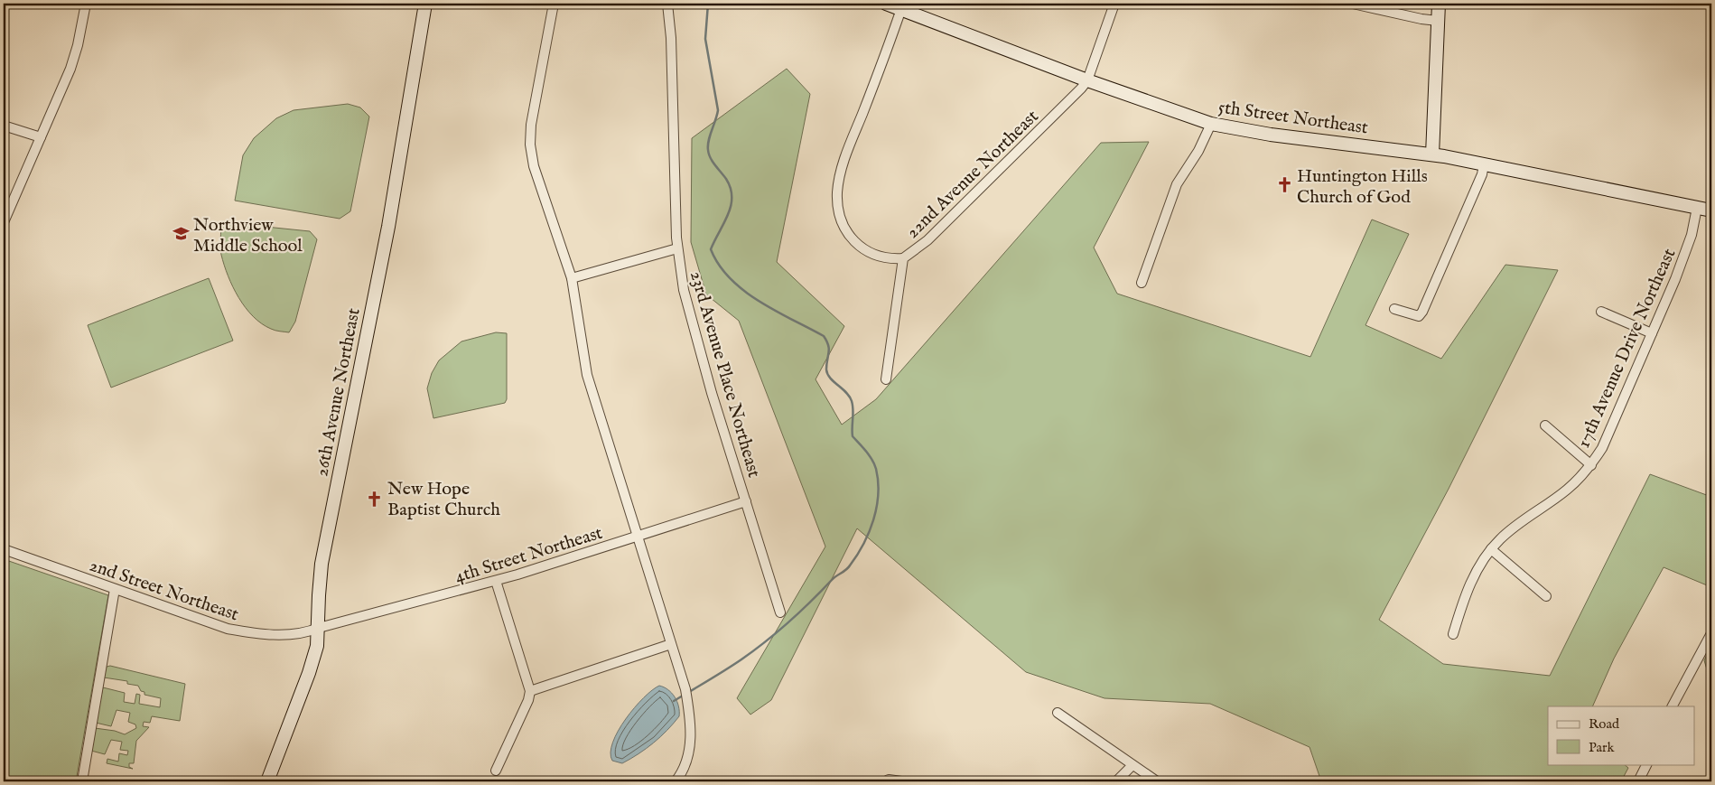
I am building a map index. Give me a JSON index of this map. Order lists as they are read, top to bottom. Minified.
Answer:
{"streets":{"street":["5th Street Northeast","22nd Avenue Northeast","17th Avenue Drive Northeast","23rd Avenue Place Northeast","26th Avenue Northeast","4th Street Northeast","2nd Street Northeast"]},"crossings":[["5th Street Northeast","22nd Avenue Northeast"],["5th Street Northeast","17th Avenue Drive Northeast"],["23rd Avenue Place Northeast","4th Street Northeast"],["26th Avenue Northeast","4th Street Northeast"],["26th Avenue Northeast","2nd Street Northeast"],["4th Street Northeast","2nd Street Northeast"]],"places":{"church":["Huntington Hills Church of God","New Hope Baptist Church"],"school or university":["Northview Middle School"]},"legend":["Road","Park"]}
